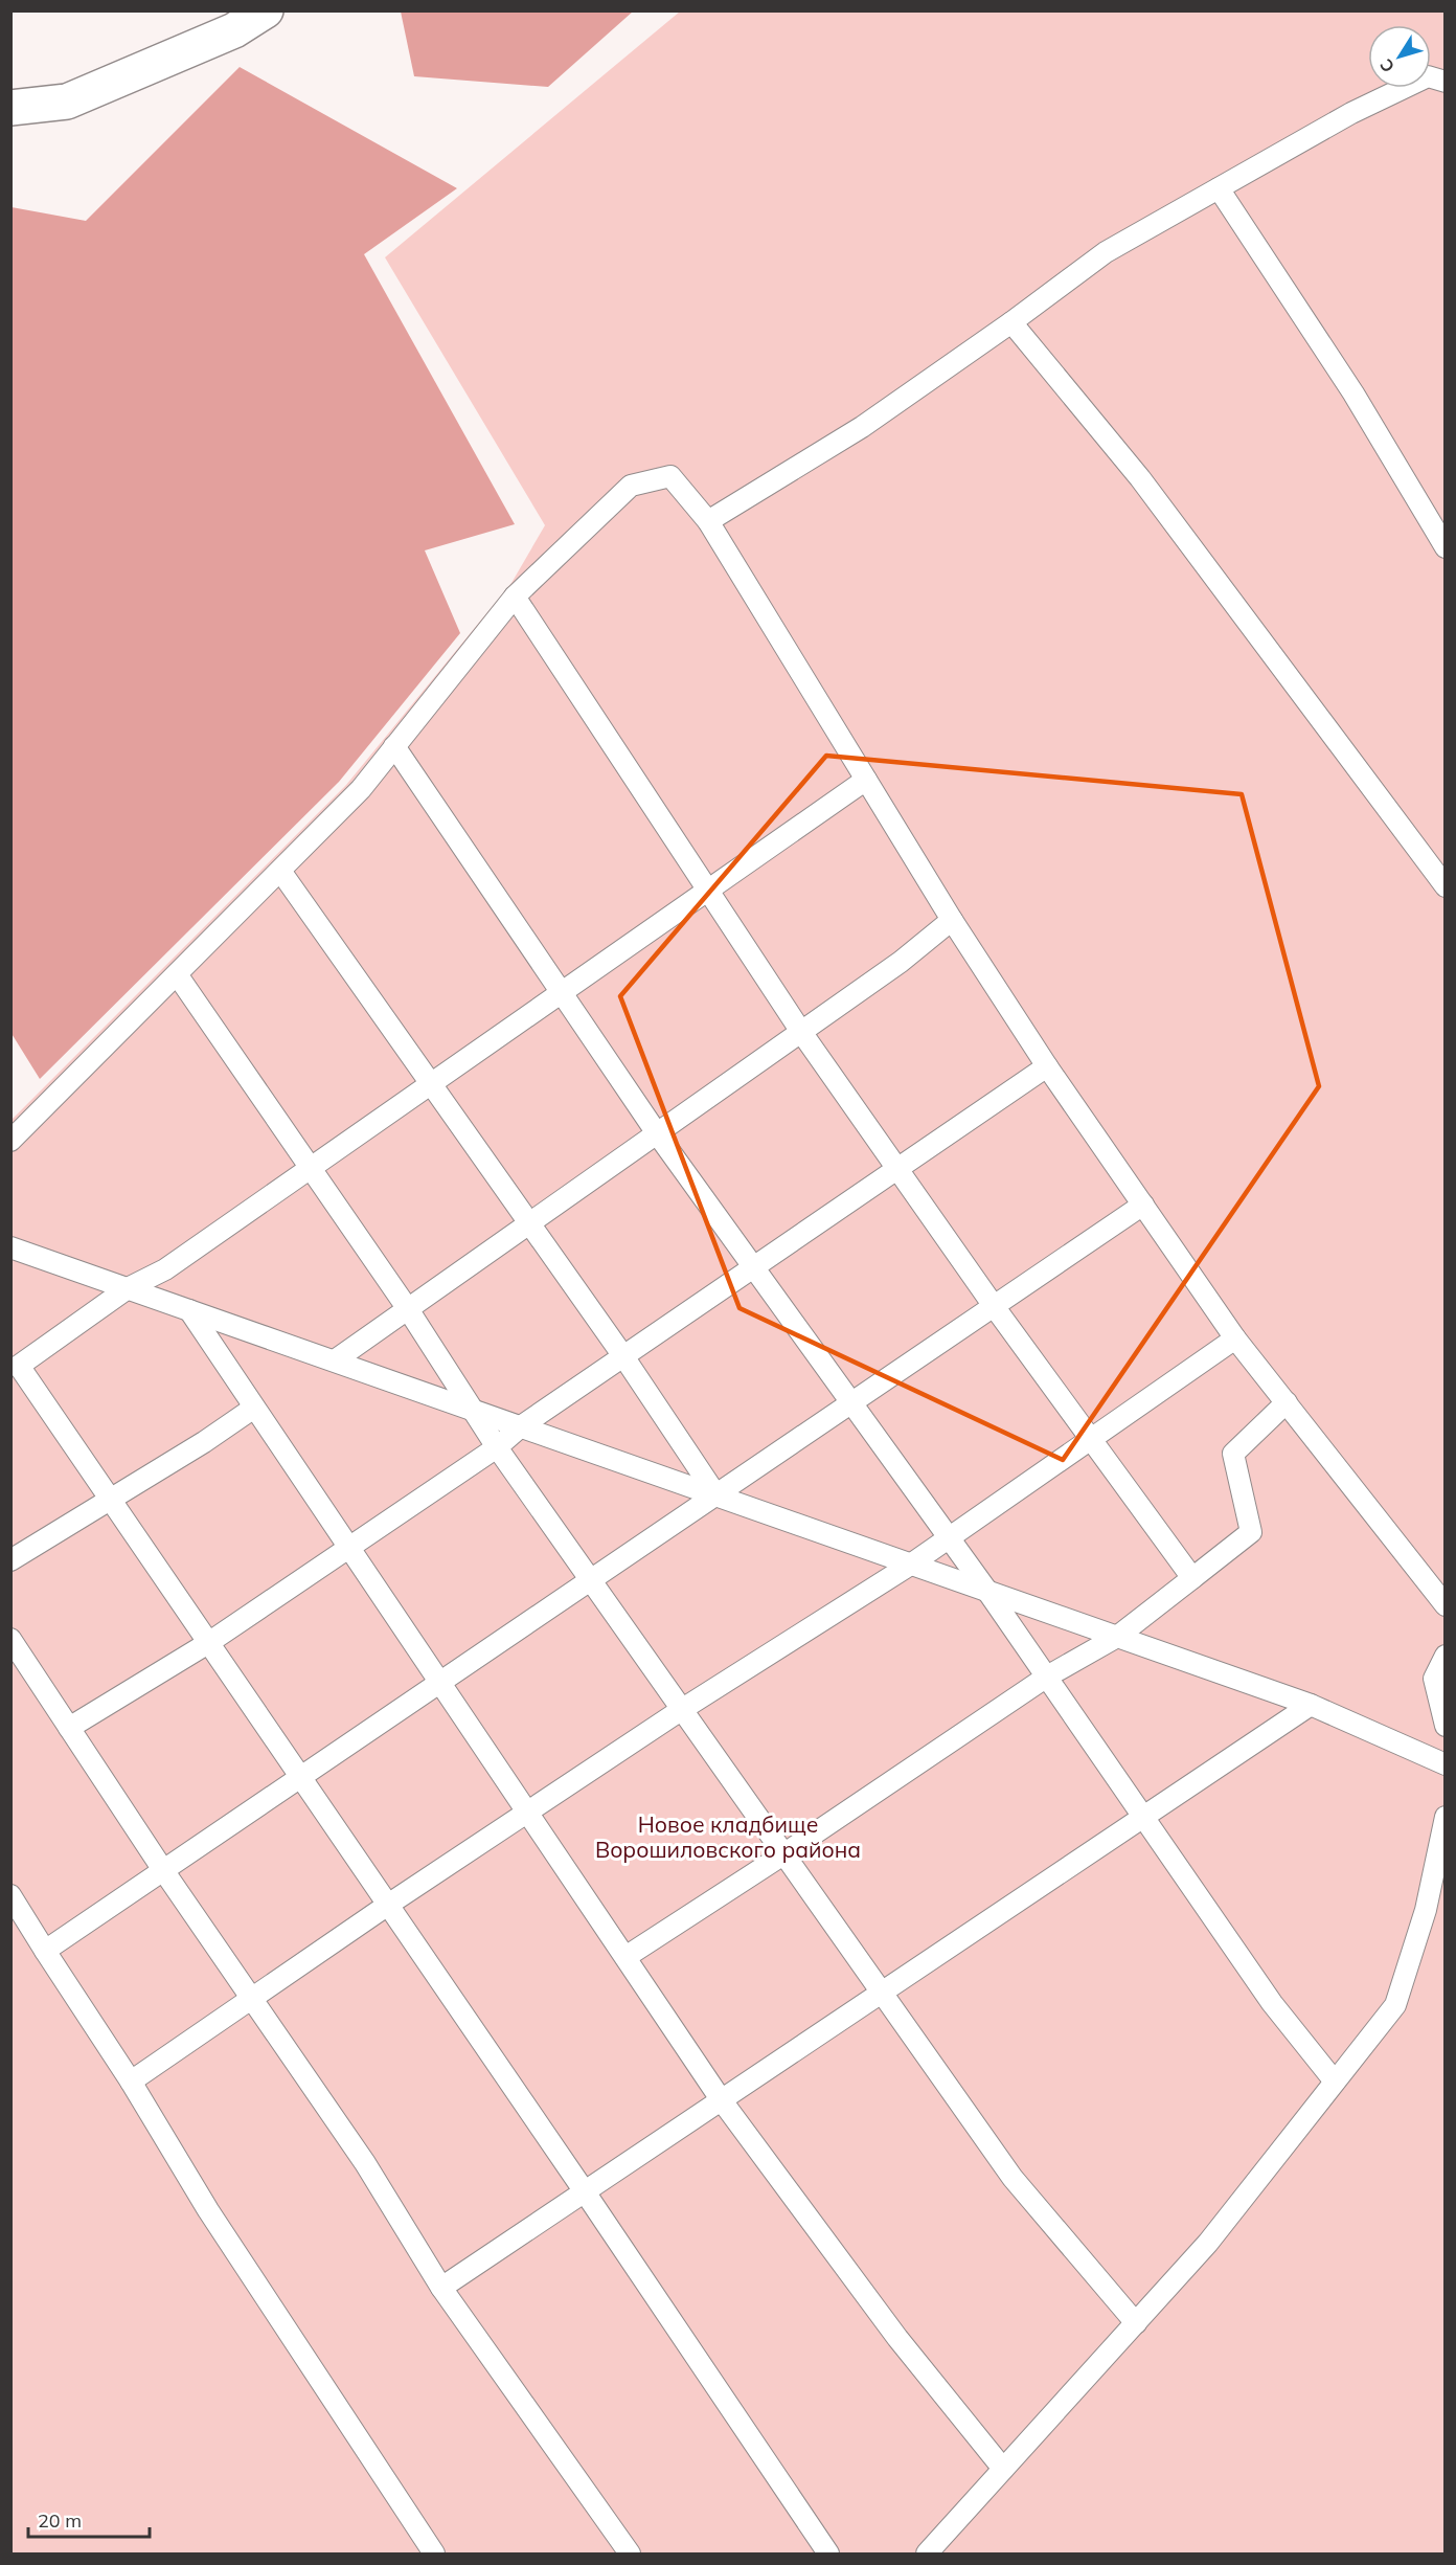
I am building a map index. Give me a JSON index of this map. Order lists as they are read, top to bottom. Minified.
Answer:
{"parks":["Новое кладбище Ворошиловского района"],"scale_bar":"20 m","north":"bottom left"}
